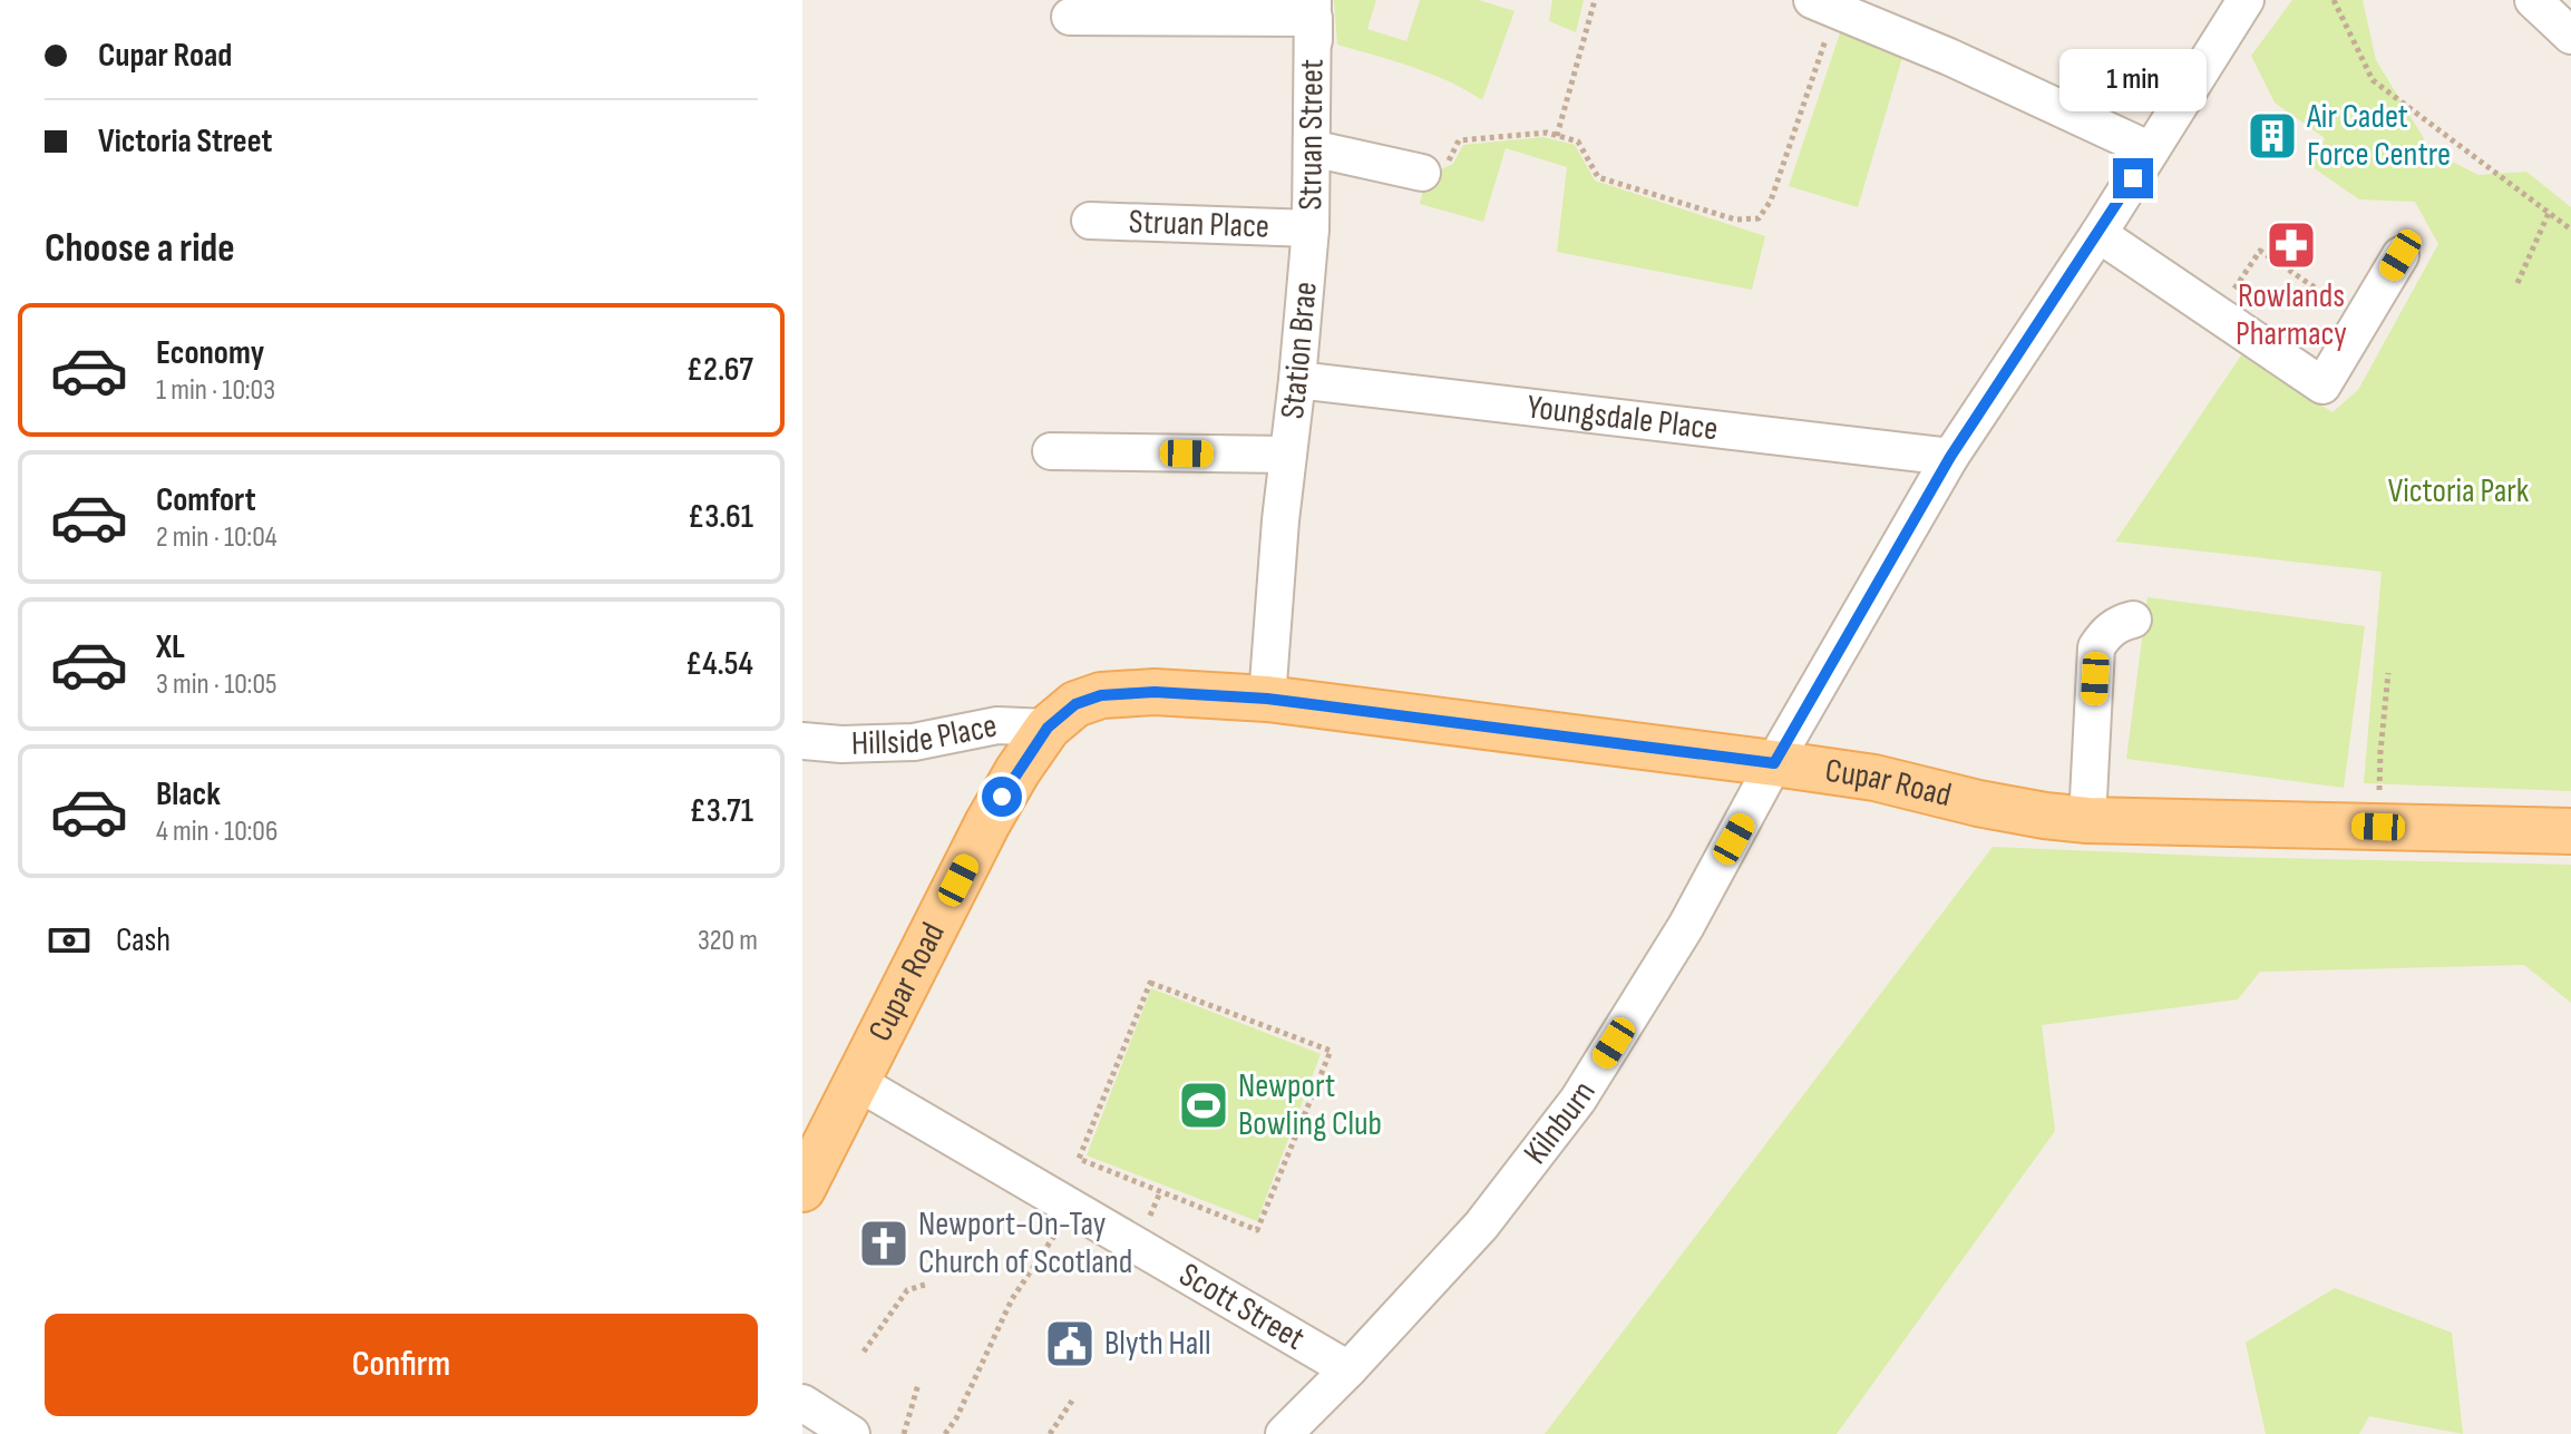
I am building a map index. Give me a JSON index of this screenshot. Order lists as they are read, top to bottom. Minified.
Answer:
{"streets":{"main road":["Cupar Road"],"street":["Struan Street","Struan Place","Station Brae","Youngsdale Place","Hillside Place","Kilnburn","Scott Street"]},"crossings":[["Struan Street","Struan Place"],["Struan Street","Station Brae"],["Struan Place","Station Brae"],["Station Brae","Youngsdale Place"],["Station Brae","Cupar Road"],["Youngsdale Place","Kilnburn"],["Hillside Place","Cupar Road"],["Cupar Road","Kilnburn"],["Cupar Road","Scott Street"],["Kilnburn","Scott Street"]],"parks":["Victoria Park"],"places":{"building":["Air Cadet Force Centre"],"pharmacy":["Rowlands Pharmacy"],"sports":["Newport Bowling Club"],"church":["Newport-On-Tay Church of Scotland"],"public building":["Blyth Hall"]},"page":{"banner":["Cupar Road","Victoria Street"],"bubble":"1 min","heading":"Choose a ride","list":[{"name":"Economy","note":"1 min · 10:03","value":"£2.67"},{"name":"Comfort","note":"2 min · 10:04","value":"£3.61"},{"name":"XL","note":"3 min · 10:05","value":"£4.54"},{"name":"Black","note":"4 min · 10:06","value":"£3.71"}],"pay":["Cash","320 m"],"buttons":"Confirm"}}
